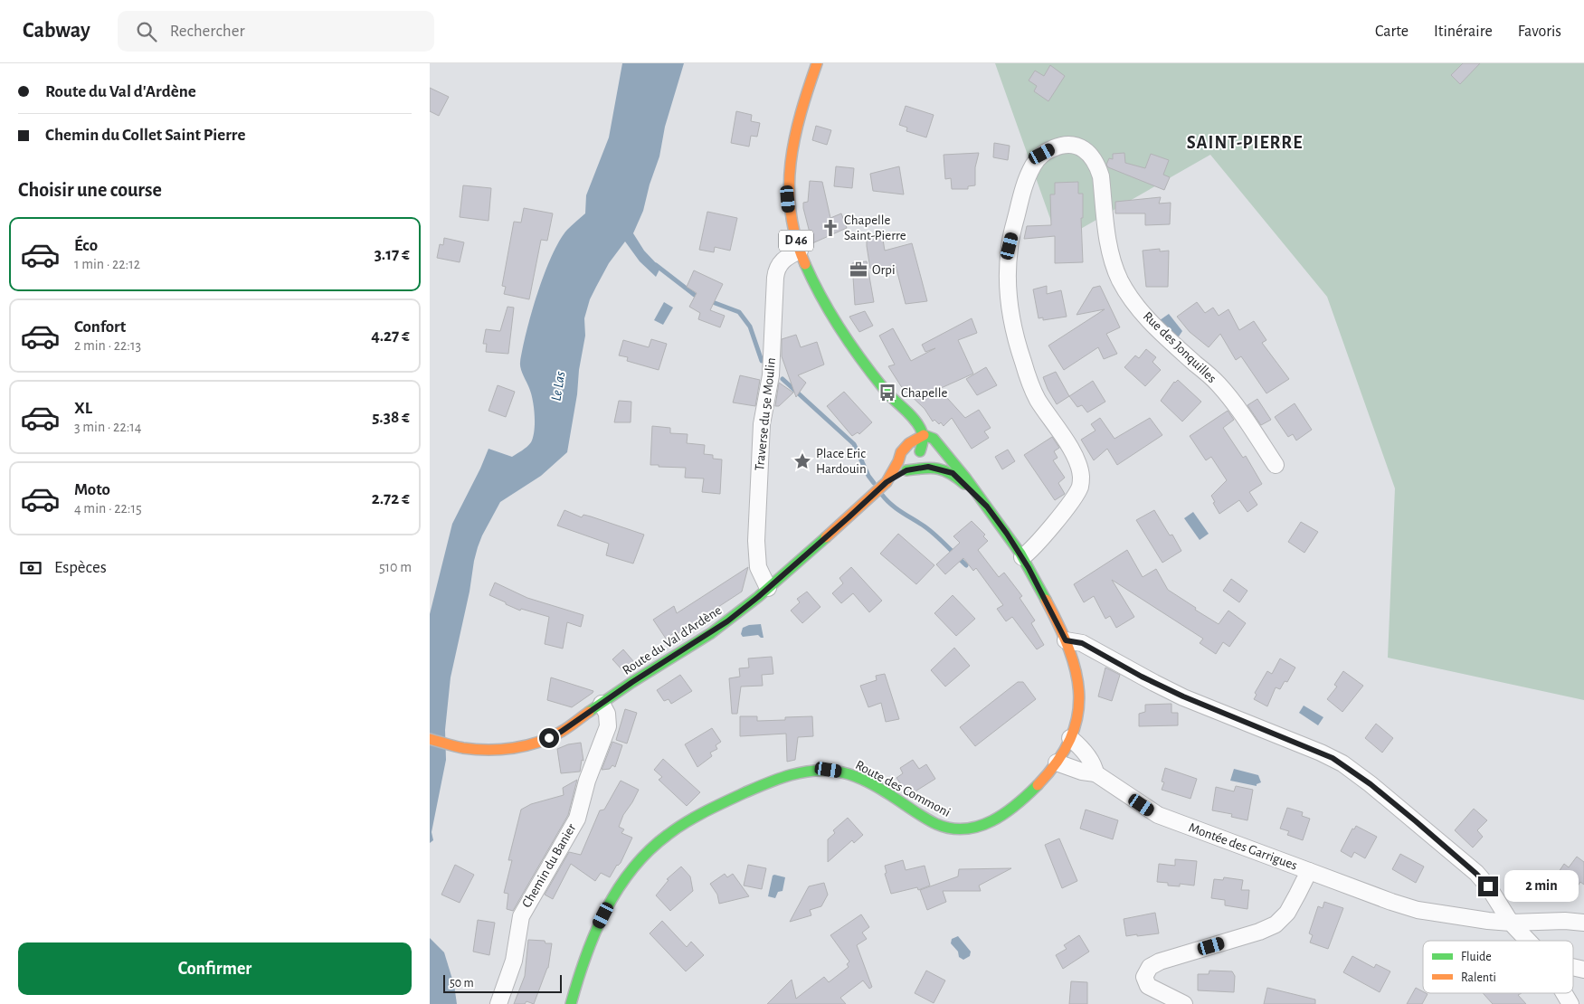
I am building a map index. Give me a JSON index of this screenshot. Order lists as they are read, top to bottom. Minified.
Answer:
{"streets":{"street":["D 46","Rue des Jonquilles","Traverse du 5e Moulin","Route du Val d'Ardène","Route des Commoni","Montée des Garrigues","Chemin du Banier"]},"crossings":[["D 46","Traverse du 5e Moulin"],["D 46","Route des Commoni"],["Rue des Jonquilles","Route des Commoni"],["Traverse du 5e Moulin","Route du Val d'Ardène"],["Route du Val d'Ardène","Chemin du Banier"],["Route des Commoni","Montée des Garrigues"]],"districts":["SAINT-PIERRE"],"water":["Le Las"],"places":{"church":["Chapelle Saint-Pierre"],"office":["Orpi"],"bus stop":["Chapelle"],"place":["Place Eric Hardouin"]},"legend":["Fluide","Ralenti"],"scale_bar":"50 m","page":{"header":"Cabway","search":"Rechercher","nav":["Carte","Itinéraire","Favoris"],"banner":["Route du Val d'Ardène","Chemin du Collet Saint Pierre"],"heading":"Choisir une course","list":[{"name":"Éco","note":"1 min · 22:12","value":"3.17 €"},{"name":"Confort","note":"2 min · 22:13","value":"4.27 €"},{"name":"XL","note":"3 min · 22:14","value":"5.38 €"},{"name":"Moto","note":"4 min · 22:15","value":"2.72 €"}],"pay":["Espèces","510 m"],"bubble":"2 min","buttons":"Confirmer","scale":"50 m"}}
